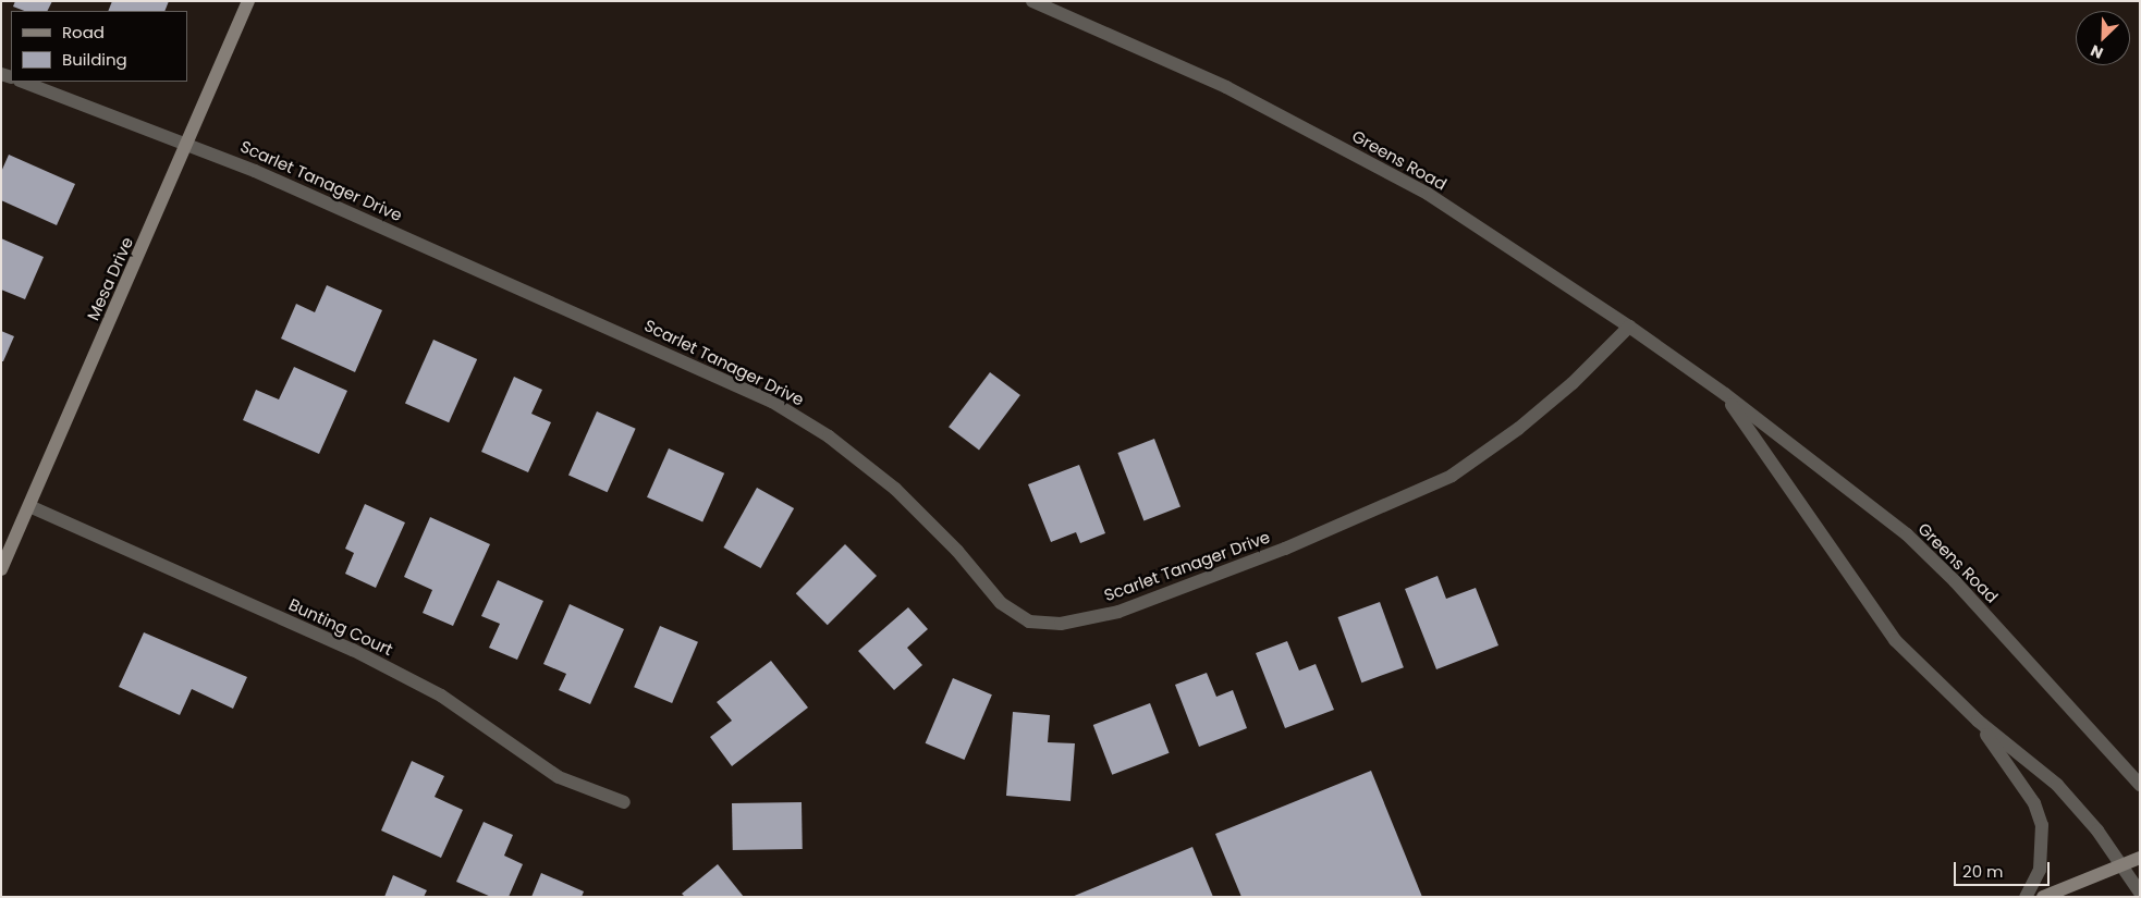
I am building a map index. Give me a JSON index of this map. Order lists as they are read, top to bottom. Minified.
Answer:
{"streets":{"street":["Greens Road","Scarlet Tanager Drive","Mesa Drive","Bunting Court"]},"crossings":[["Greens Road","Scarlet Tanager Drive"],["Scarlet Tanager Drive","Mesa Drive"],["Mesa Drive","Bunting Court"]],"legend":["Road","Building"],"scale_bar":"20 m","north":"bottom left"}
